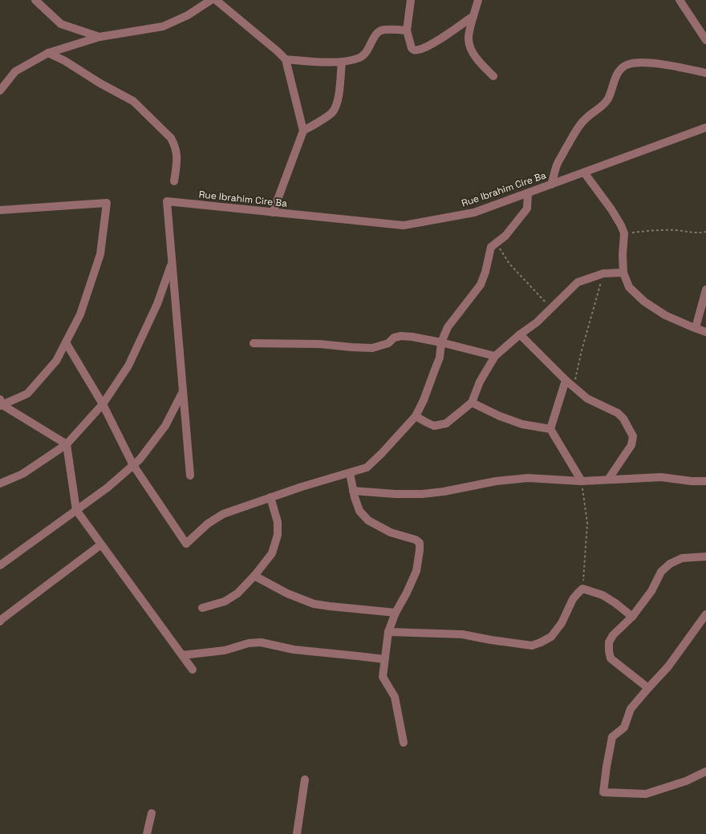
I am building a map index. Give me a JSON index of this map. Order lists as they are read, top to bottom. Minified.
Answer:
{"streets":{"street":["Rue Ibrahim Cire Ba"]}}
